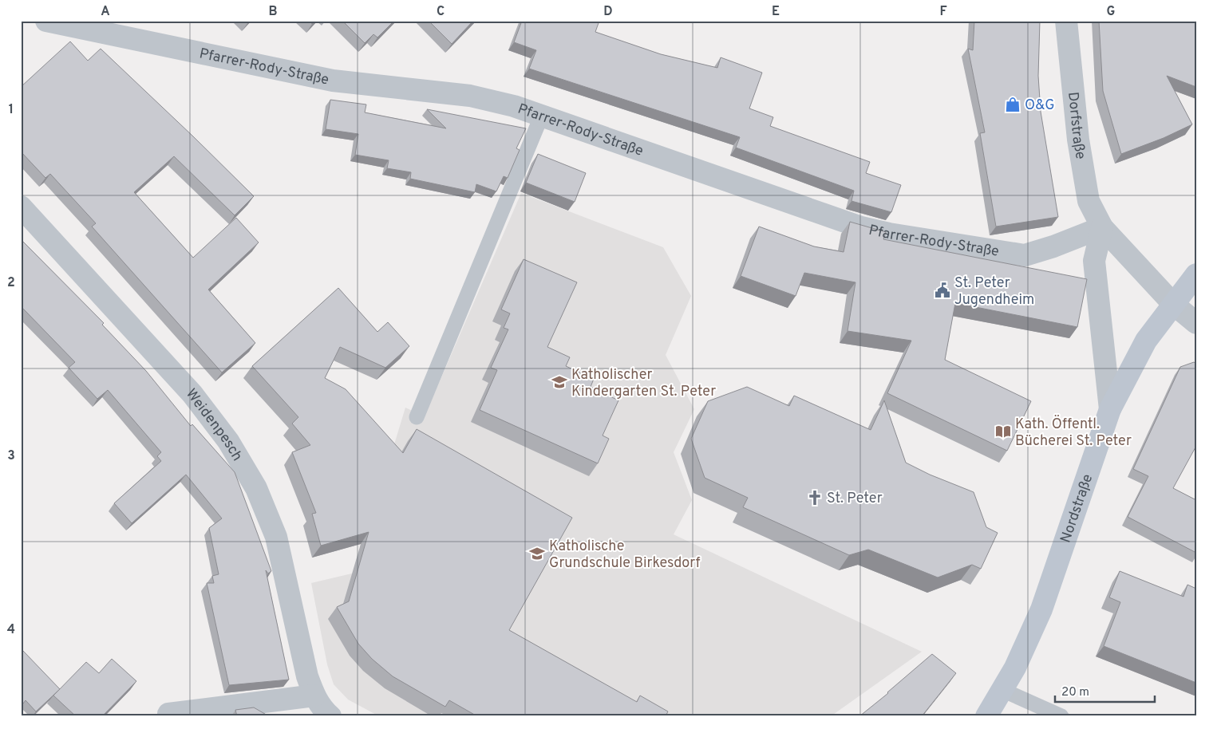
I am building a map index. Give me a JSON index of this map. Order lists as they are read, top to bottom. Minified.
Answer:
{"streets":{"street":["Pfarrer-Rody-Straße","Dorfstraße","Weidenpesch","Nordstraße"]},"crossings":[["Pfarrer-Rody-Straße","Dorfstraße"],["Dorfstraße","Nordstraße"]],"places":{"shop":["O&G"],"public building":["St. Peter Jugendheim"],"school or university":["Katholischer Kindergarten St. Peter","Katholische Grundschule Birkesdorf"],"library":["Kath. Öffentl. Bücherei St. Peter"],"church":["St. Peter"]},"scale_bar":"20 m","grid":{"columns":["A","B","C","D","E","F","G"],"rows":["1","2","3","4"]}}
